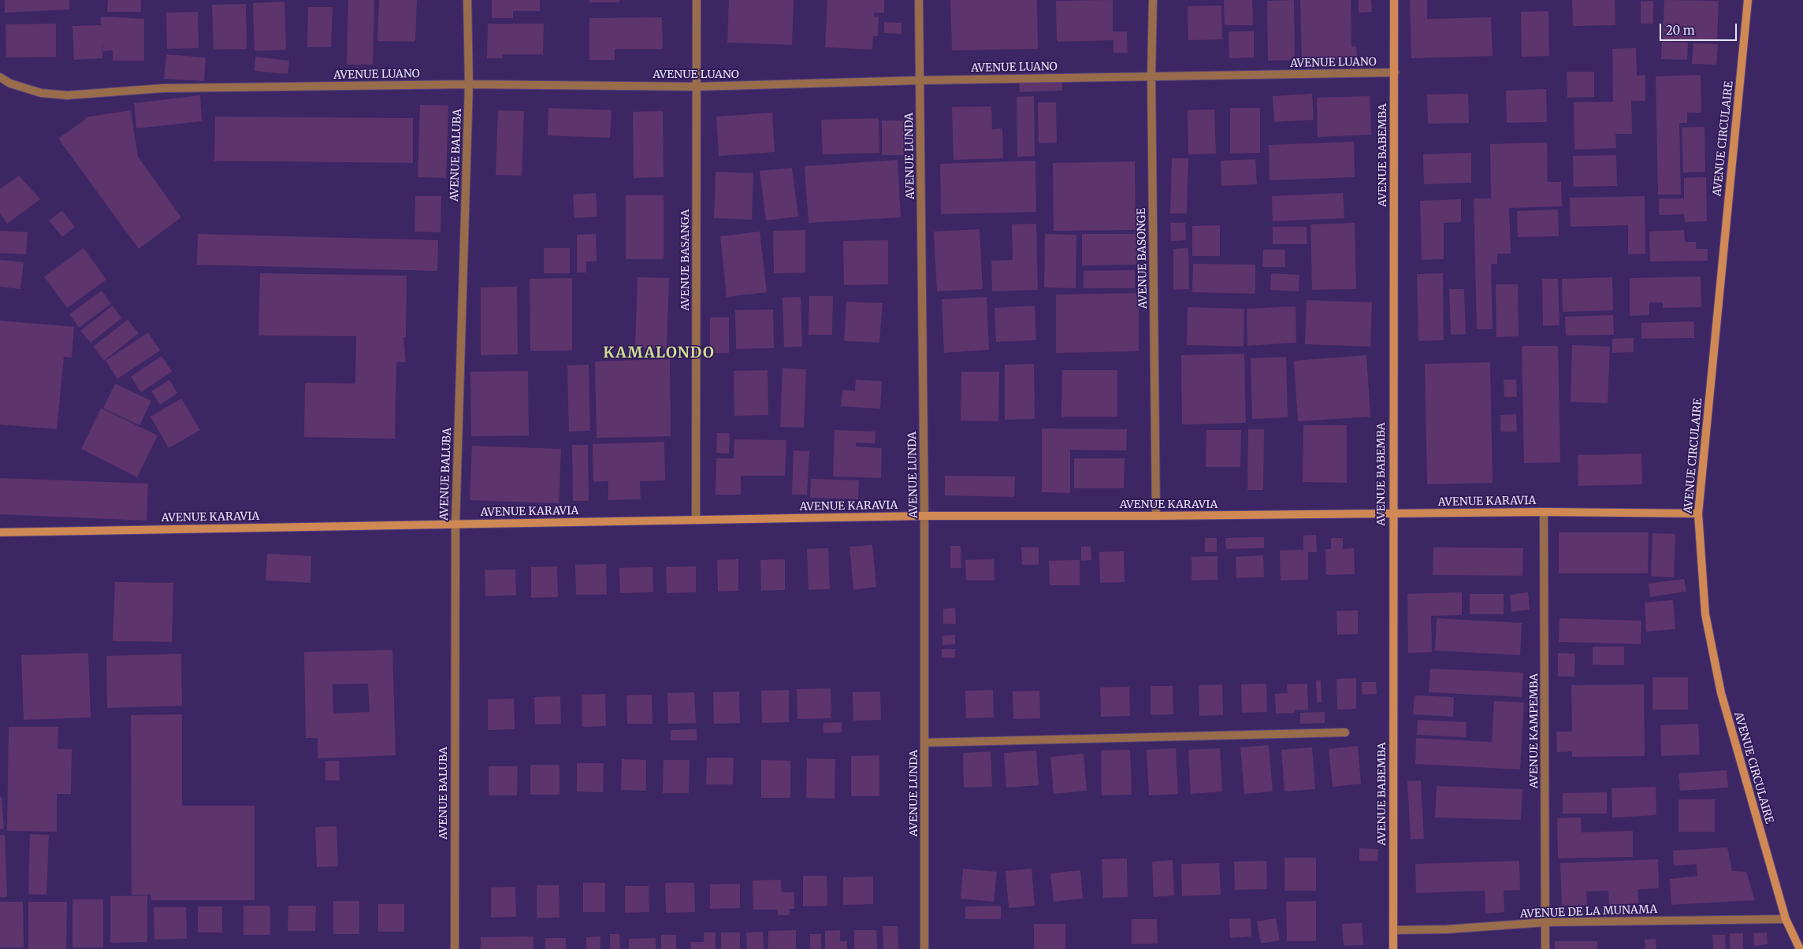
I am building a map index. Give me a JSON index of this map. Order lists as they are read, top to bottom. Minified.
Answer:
{"streets":{"street":["AVENUE LUANO","AVENUE CIRCULAIRE","AVENUE BALUBA","AVENUE BABEMBA","AVENUE LUNDA","AVENUE BASONGE","AVENUE BASANGA","AVENUE KARAVIA","AVENUE KAMPEMBA","AVENUE DE LA MUNAMA"]},"crossings":[["AVENUE LUANO","AVENUE BALUBA"],["AVENUE LUANO","AVENUE BABEMBA"],["AVENUE LUANO","AVENUE LUNDA"],["AVENUE LUANO","AVENUE BASONGE"],["AVENUE LUANO","AVENUE BASANGA"],["AVENUE CIRCULAIRE","AVENUE KARAVIA"],["AVENUE CIRCULAIRE","AVENUE DE LA MUNAMA"],["AVENUE BALUBA","AVENUE KARAVIA"],["AVENUE BABEMBA","AVENUE KARAVIA"],["AVENUE BABEMBA","AVENUE DE LA MUNAMA"],["AVENUE LUNDA","AVENUE KARAVIA"],["AVENUE BASONGE","AVENUE KARAVIA"],["AVENUE BASANGA","AVENUE KARAVIA"],["AVENUE KARAVIA","AVENUE KAMPEMBA"],["AVENUE KAMPEMBA","AVENUE DE LA MUNAMA"]],"districts":["KAMALONDO"],"scale_bar":"20 m"}
